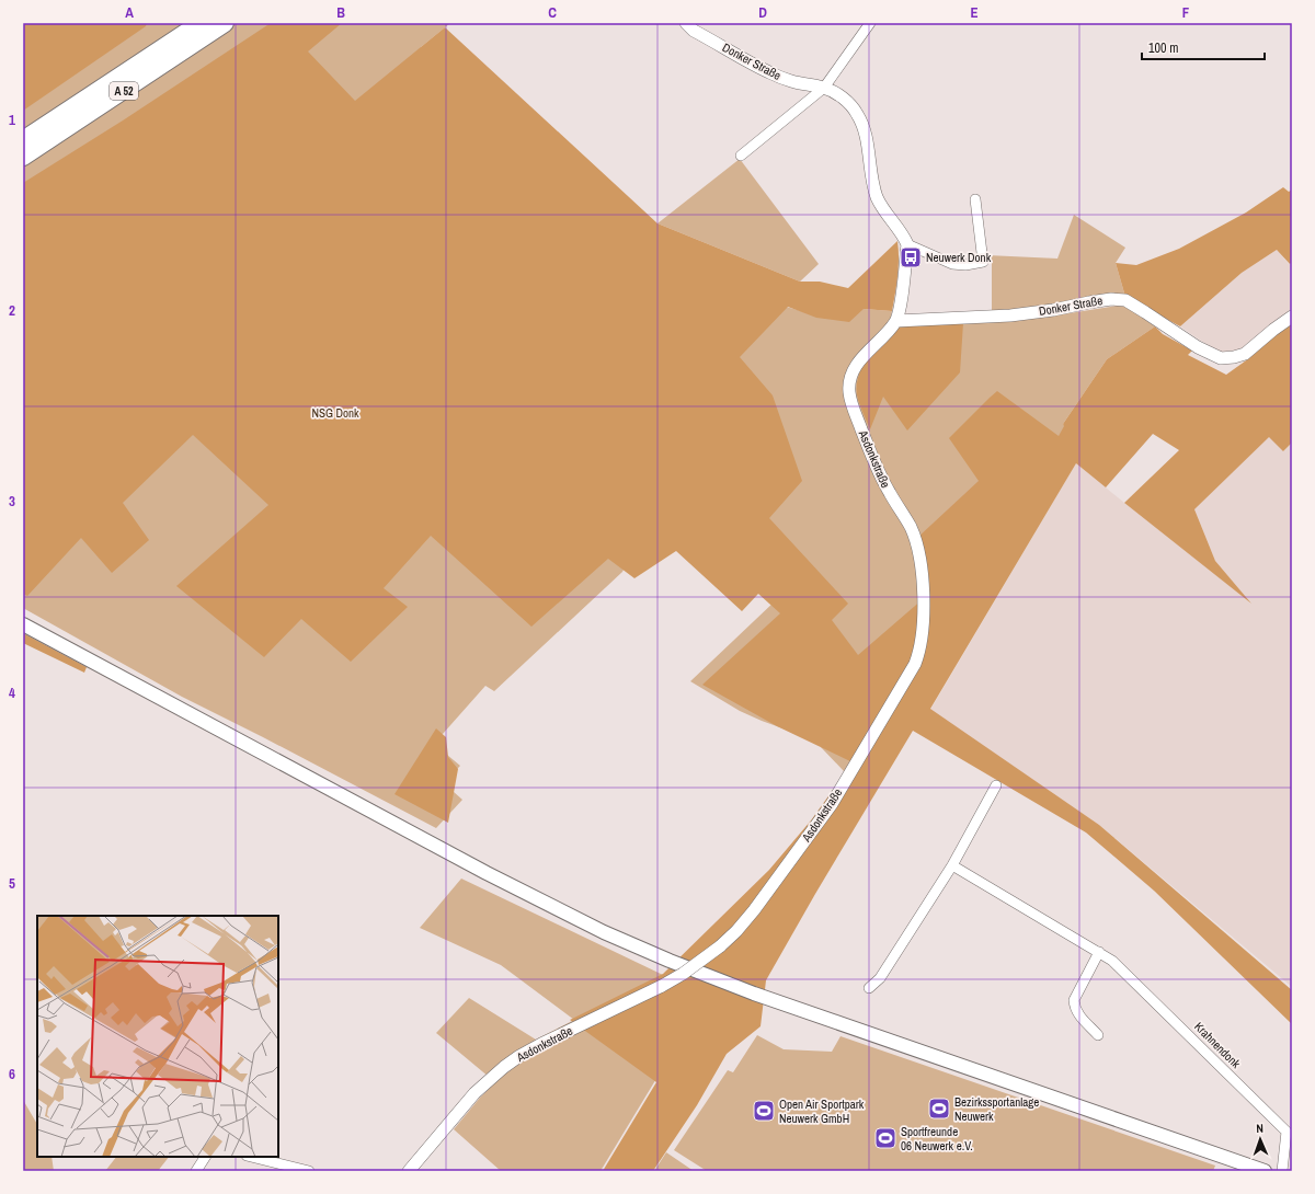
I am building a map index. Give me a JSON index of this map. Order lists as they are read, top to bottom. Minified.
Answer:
{"streets":{"highway":["A 52"],"street":["Donker Straße","Asdonkstraße","Krahnendonk"]},"crossings":[["Donker Straße","Asdonkstraße"]],"parks":["NSG Donk"],"places":{"bus stop":["Neuwerk Donk"],"sports":["Bezirkssportanlage Neuwerk","Open Air Sportpark Neuwerk GmbH","Sportfreunde 06 Neuwerk e.V."]},"scale_bar":"100 m","north":"top","grid":{"columns":["A","B","C","D","E","F"],"rows":["1","2","3","4","5","6"]}}
